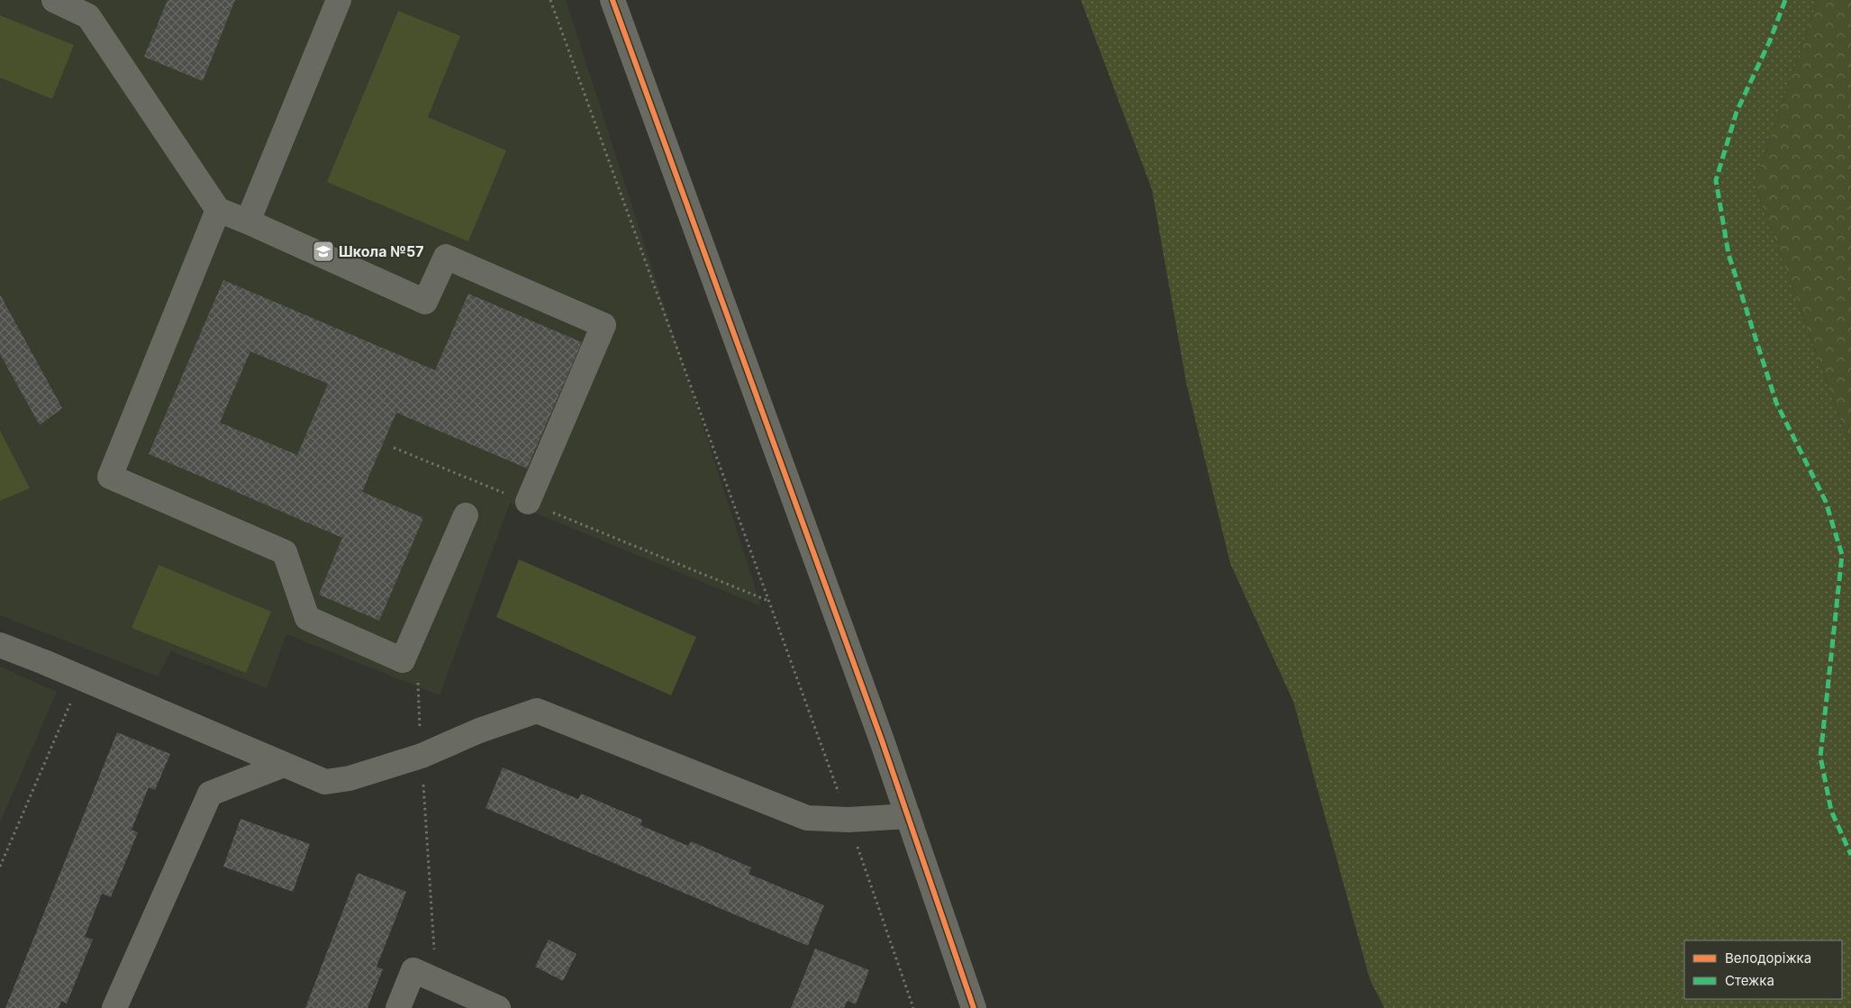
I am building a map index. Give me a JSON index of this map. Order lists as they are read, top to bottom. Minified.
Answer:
{"places":{"school or university":["Школа №57"]},"legend":["Велодоріжка","Стежка"]}
